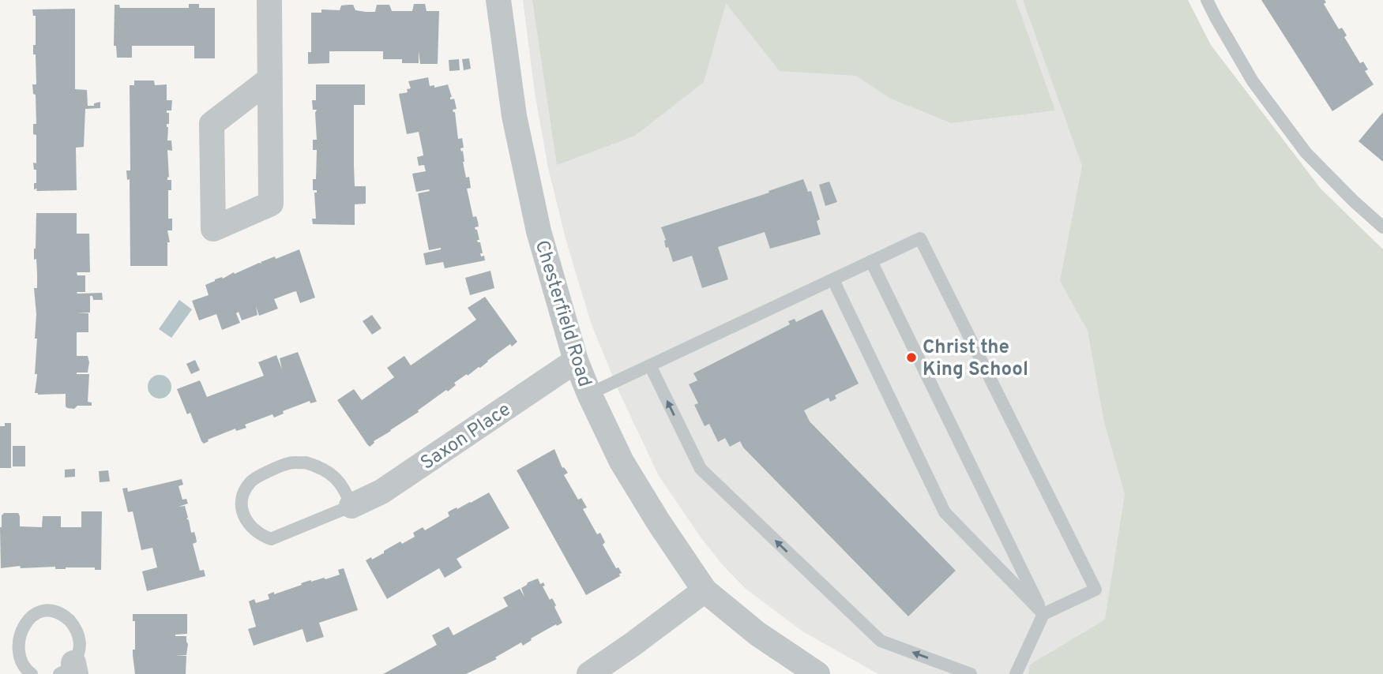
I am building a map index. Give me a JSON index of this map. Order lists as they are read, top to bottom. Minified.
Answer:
{"streets":{"street":["Chesterfield Road","Saxon Place"]},"crossings":[["Chesterfield Road","Saxon Place"]],"places":["Christ the King School"]}
